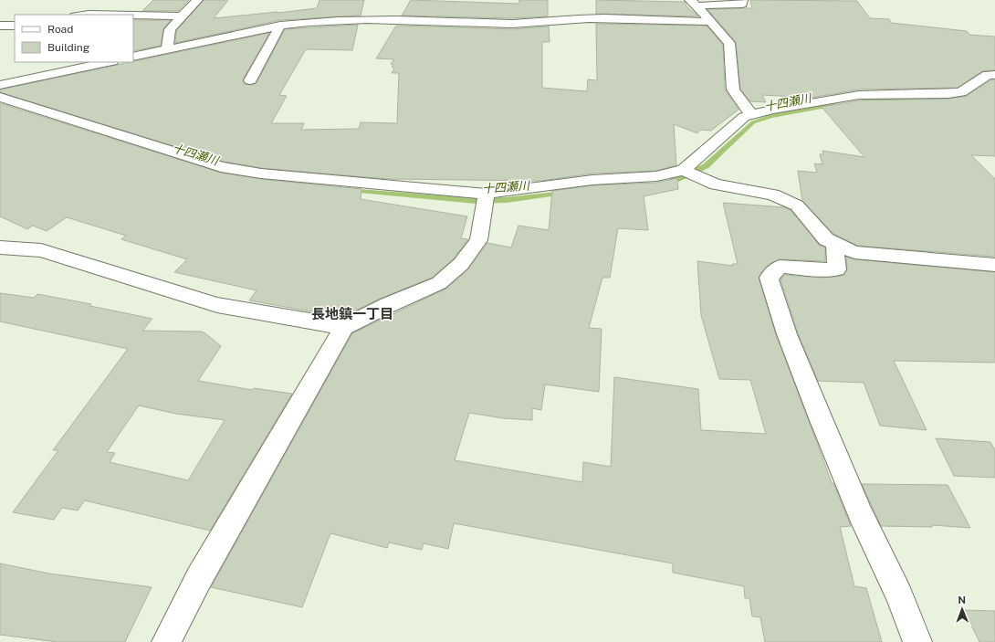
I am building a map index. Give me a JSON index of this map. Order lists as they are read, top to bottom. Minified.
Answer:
{"districts":["長地鎮一丁目"],"water":["十四瀬川"],"legend":["Road","Building"],"north":"top"}
